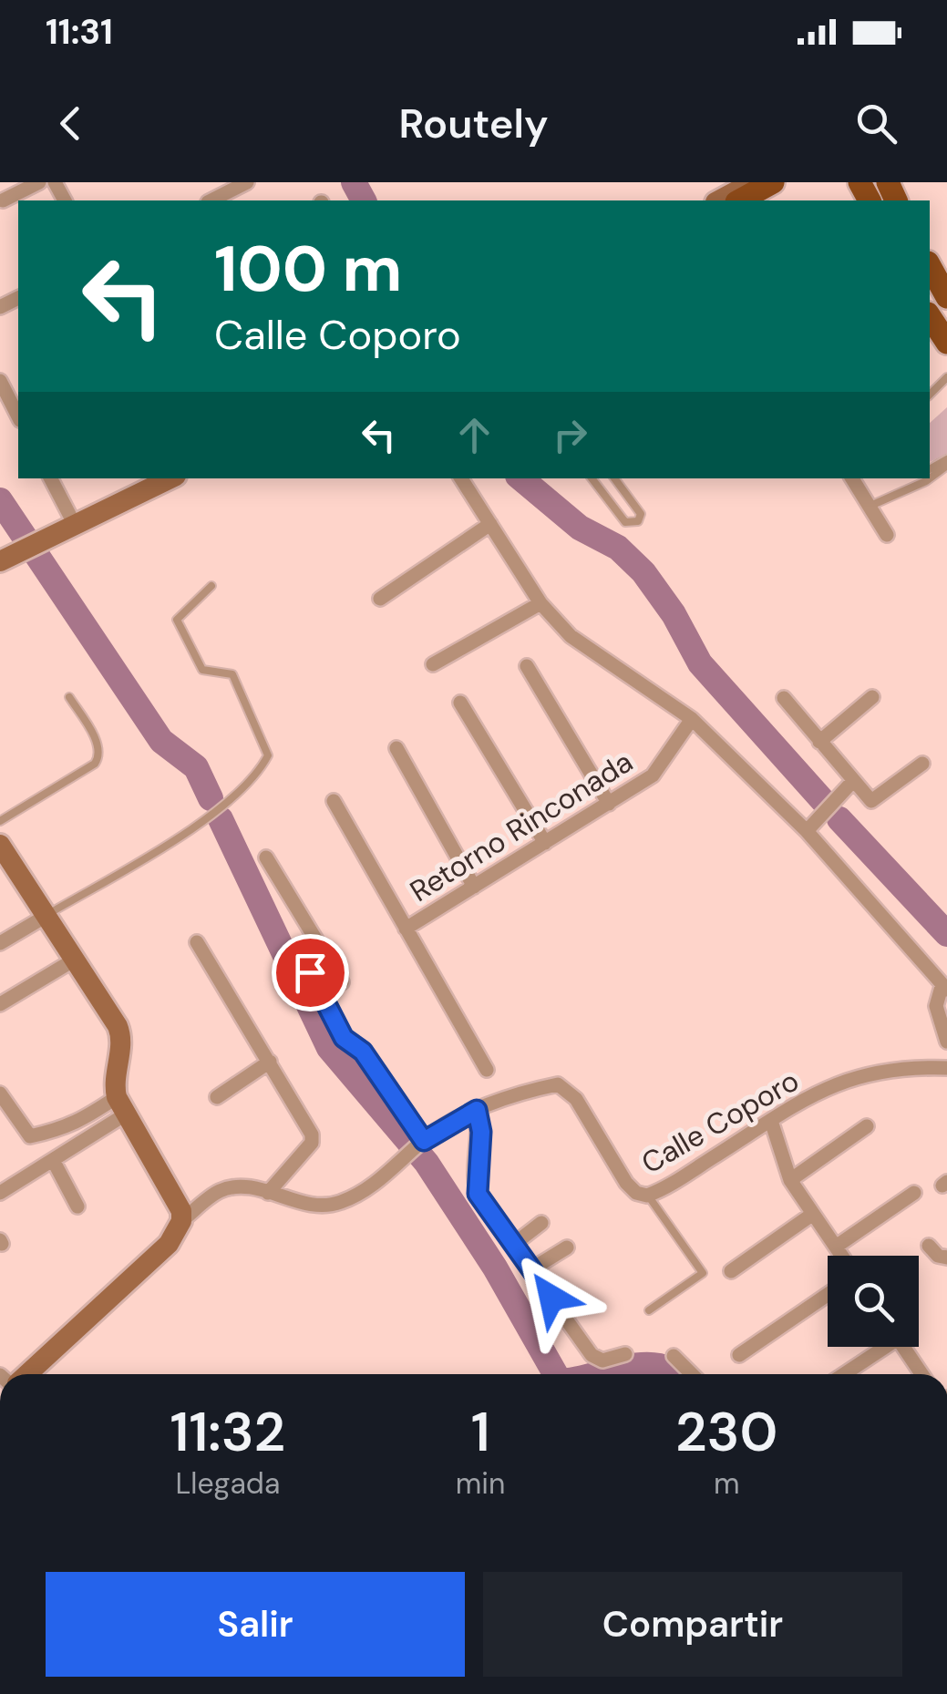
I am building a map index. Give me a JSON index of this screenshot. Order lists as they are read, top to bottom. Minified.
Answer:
{"streets":{"street":["Retorno Rinconada","Calle Coporo"]},"page":{"status":"11:31","header":"Routely","turn":["100 m","Calle Coporo"],"eta":["11:32","Llegada","1","min","230","m"],"buttons":["Salir","Compartir"]}}
